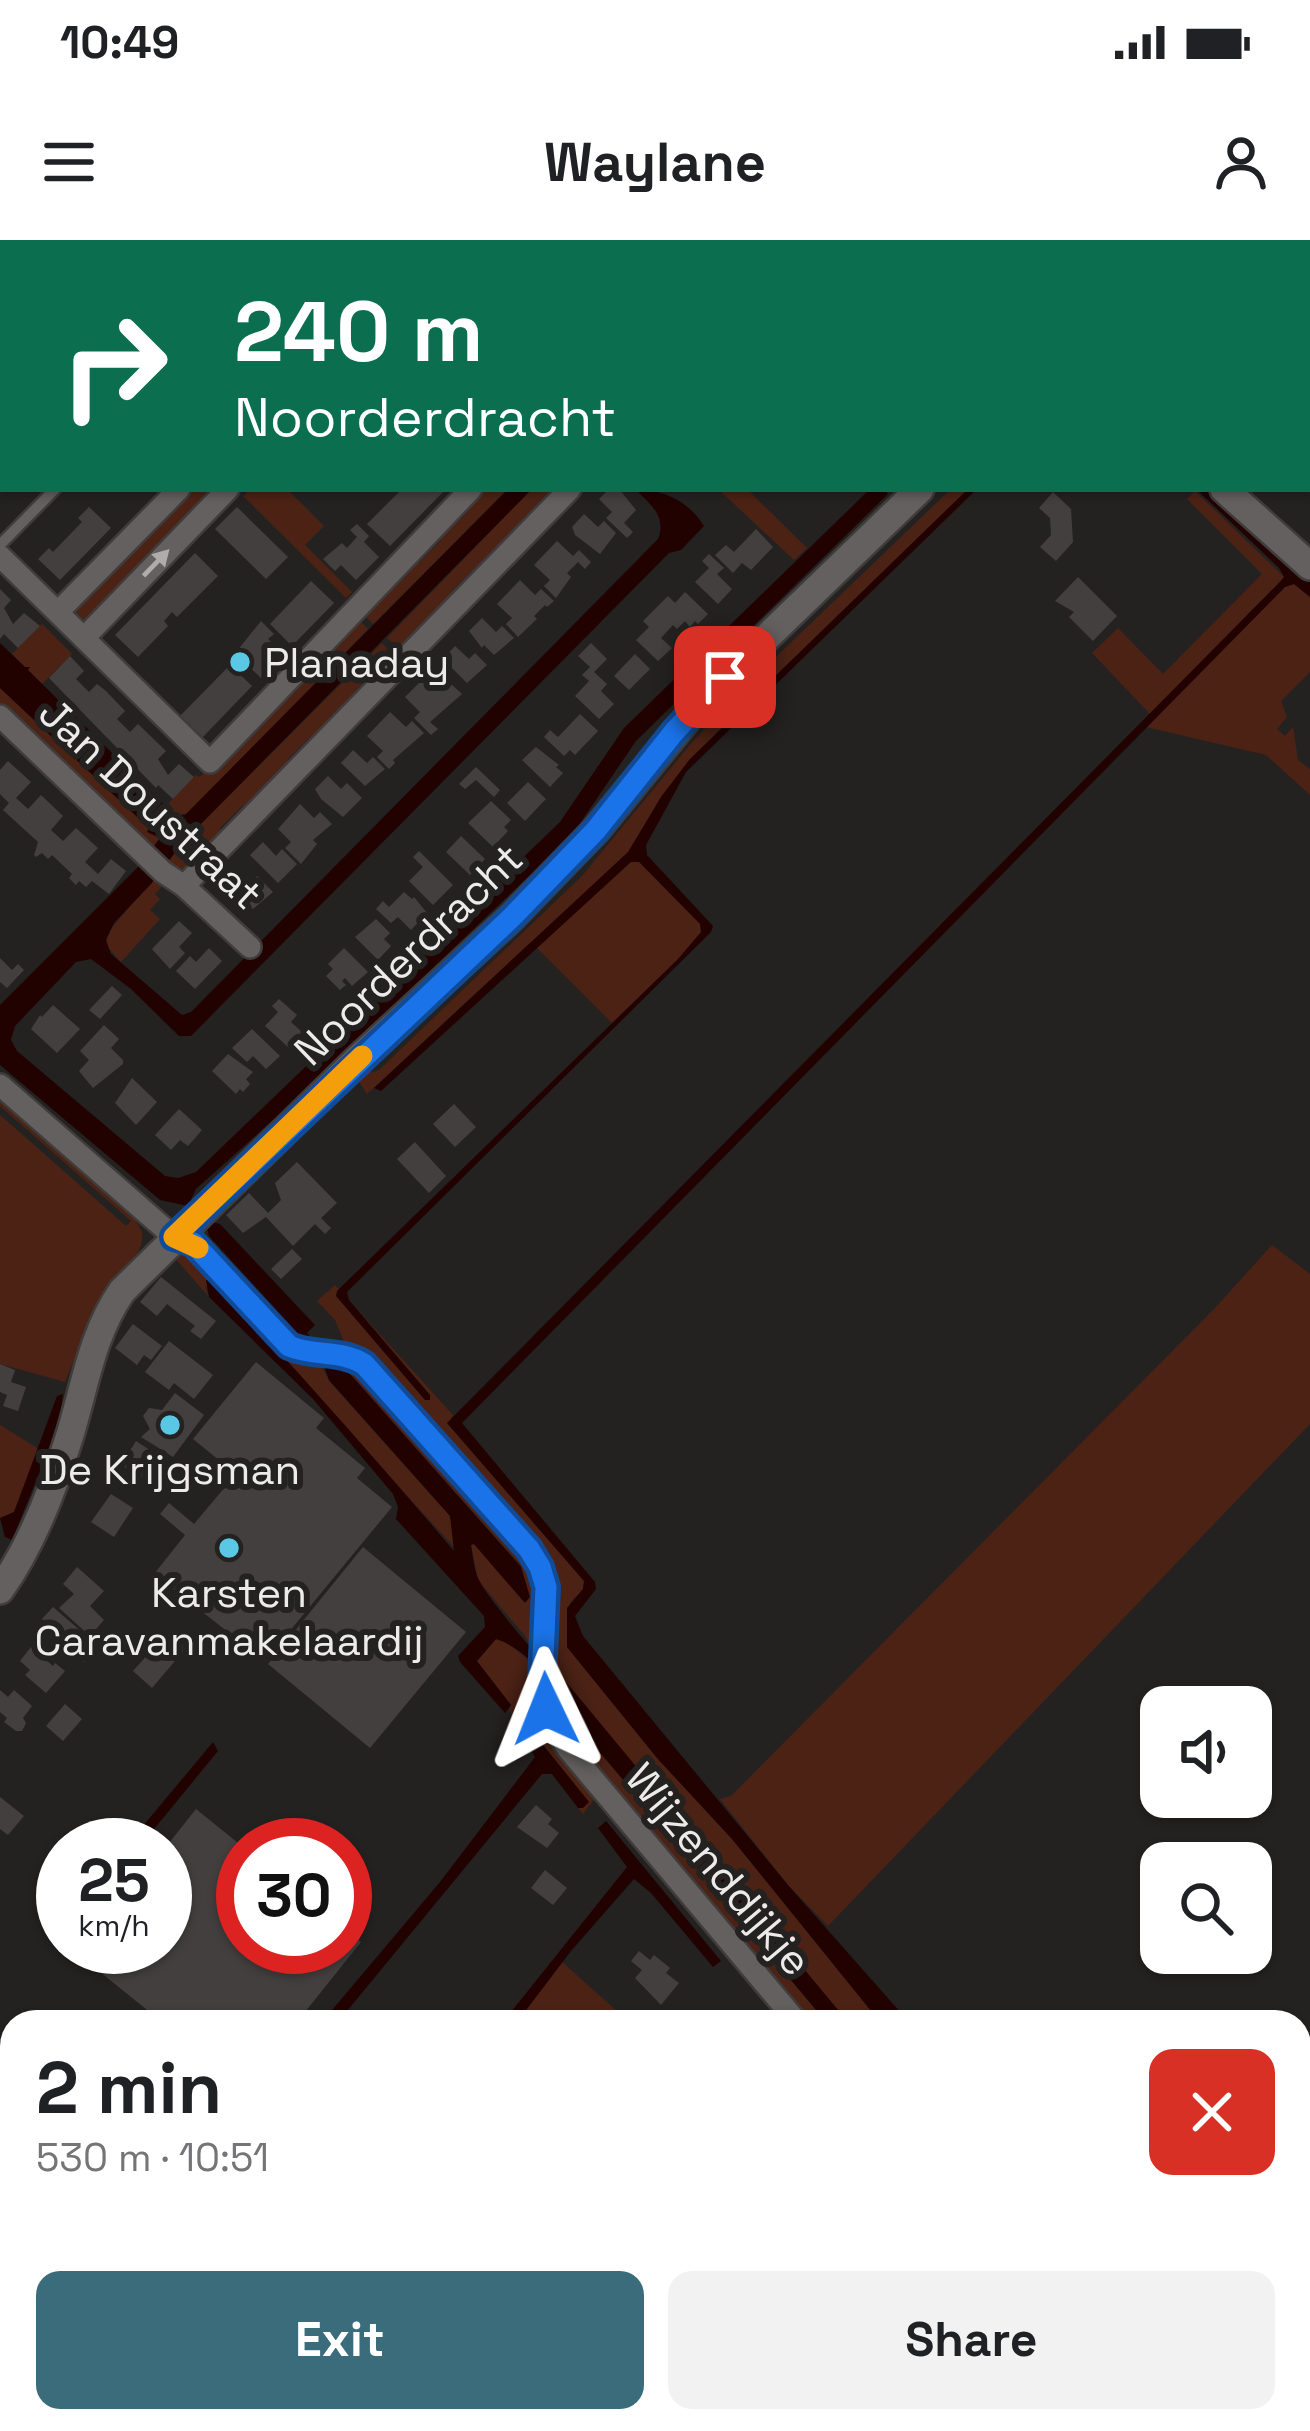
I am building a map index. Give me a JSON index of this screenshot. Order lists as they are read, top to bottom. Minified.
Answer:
{"streets":{"street":["Jan Doustraat","Noorderdracht","Wijzenddijkje"]},"crossings":[["Noorderdracht","Wijzenddijkje"]],"places":["Planaday","De Krijgsman","Karsten Caravanmakelaardij"],"page":{"status":"10:49","header":"Waylane","turn":["240 m","Noorderdracht"],"speed":"25 km/h","limit":"30","heading":["2 min","530 m · 10:51"],"buttons":["Exit","Share"]}}
